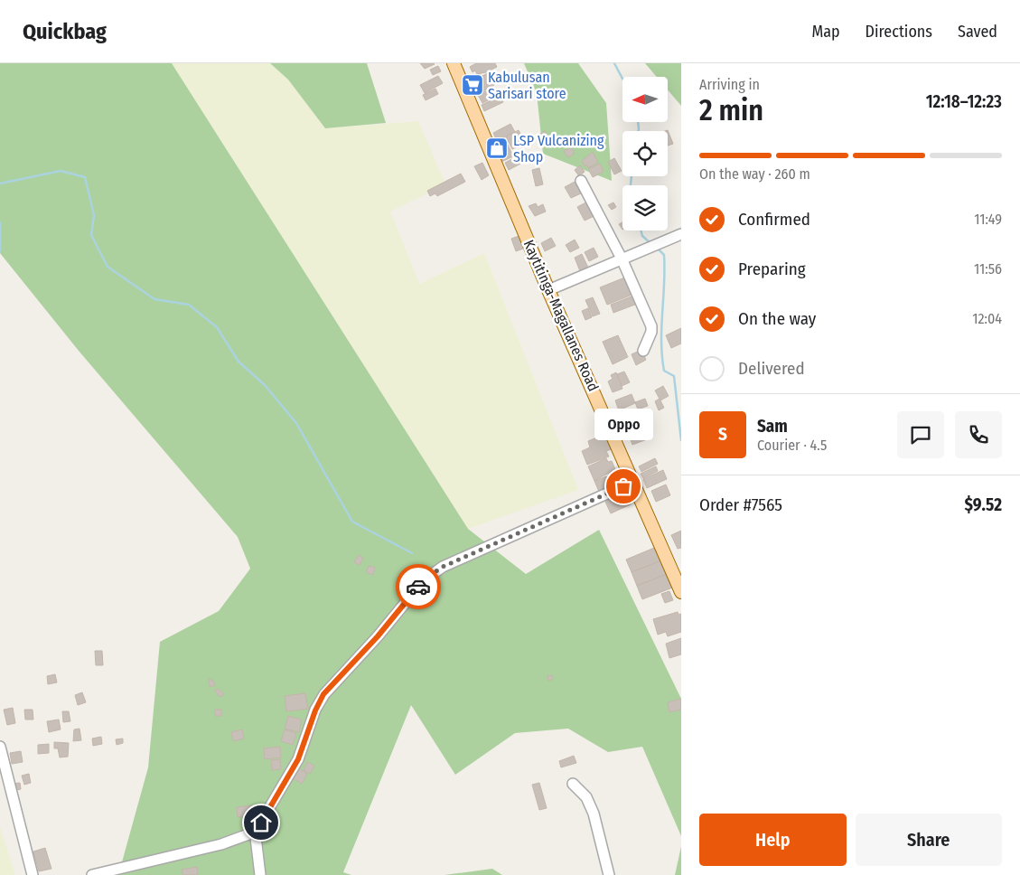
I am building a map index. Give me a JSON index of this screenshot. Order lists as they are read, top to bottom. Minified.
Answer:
{"streets":{"main road":["Kaytitinga-Magallanes Road"]},"places":{"supermarket":["Kabulusan Sarisari store"],"shop":["LSP Vulcanizing Shop"],"other":["Oppo"]},"north":"left","page":{"header":"Quickbag","nav":["Map","Directions","Saved"],"heading":["2 min","Arriving in","12:18–12:23"],"panel":["Sam","Courier · 4.5","Order #7565","$9.52"],"bar":"On the way · 260 m","list":[["Confirmed","11:49"],["Preparing","11:56"],["On the way","12:04"],"Delivered"],"bubble":"Oppo","round":"S","buttons":["Help","Share"]}}
